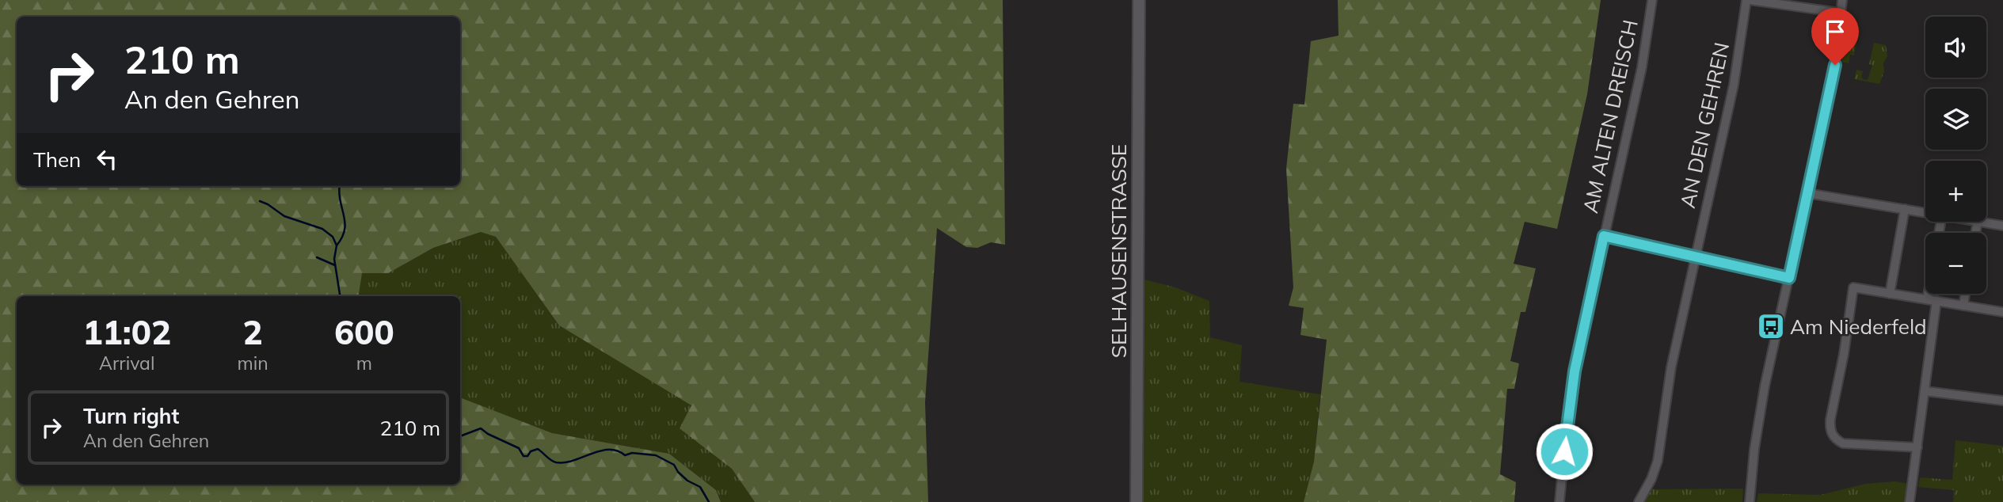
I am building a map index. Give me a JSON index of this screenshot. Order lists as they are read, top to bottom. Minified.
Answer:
{"streets":{"street":["AM ALTEN DREISCH","AN DEN GEHREN","SELHAUSENSTRASSE"]},"places":{"bus stop":["Am Niederfeld"]},"page":{"map_buttons":["+","−"],"turn":["210 m","An den Gehren"],"then":"Then","eta":["11:02","Arrival","2","min","600","m"],"list":[{"name":"Turn right","note":"An den Gehren","value":"210 m"}]}}
